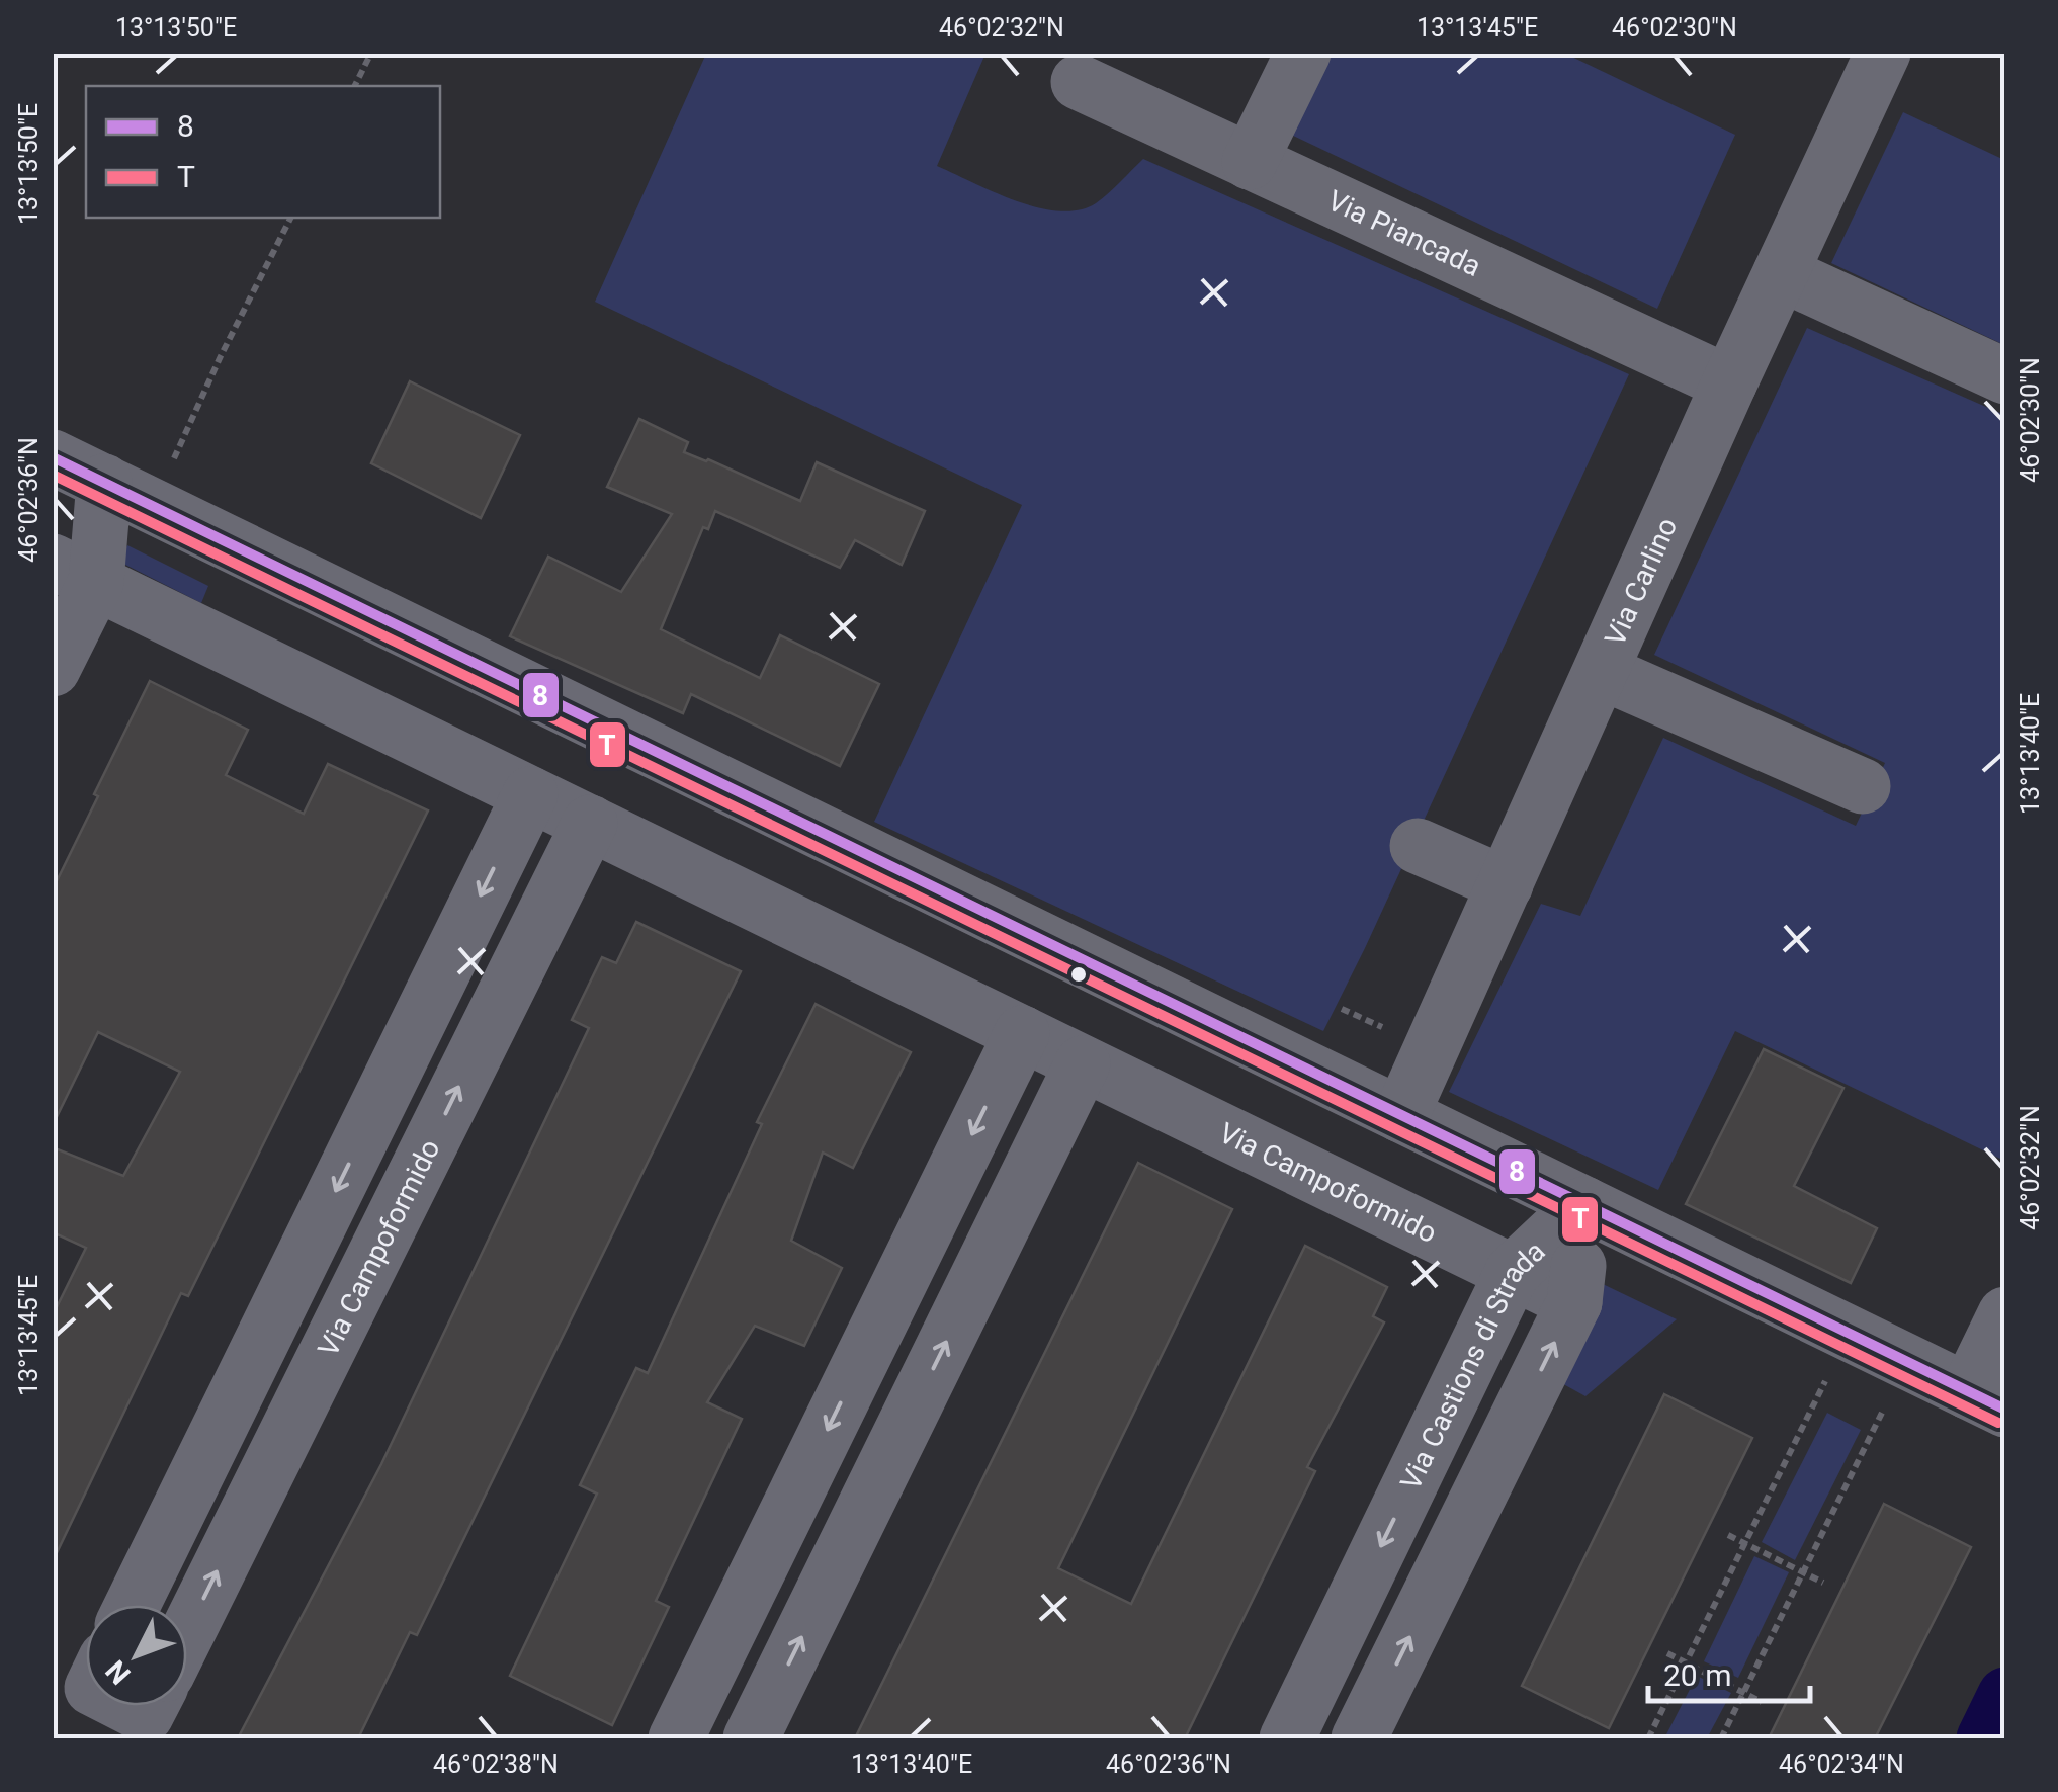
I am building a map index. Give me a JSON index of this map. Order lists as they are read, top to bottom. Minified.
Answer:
{"streets":{"street":["Via Piancada","Via Carlino","Via Campoformido","Via Castions di Strada"]},"crossings":[["Via Piancada","Via Carlino"],["Via Campoformido","Via Castions di Strada"]],"lines":["transit line 8","transit line T"],"legend":["8","T"],"scale_bar":"20 m","north":"bottom left","coordinates":["13°13'50\"E","46°02'32\"N","13°13'45\"E","46°02'30\"N","46°02'36\"N","13°13'40\"E","46°02'38\"N","46°02'34\"N"]}
